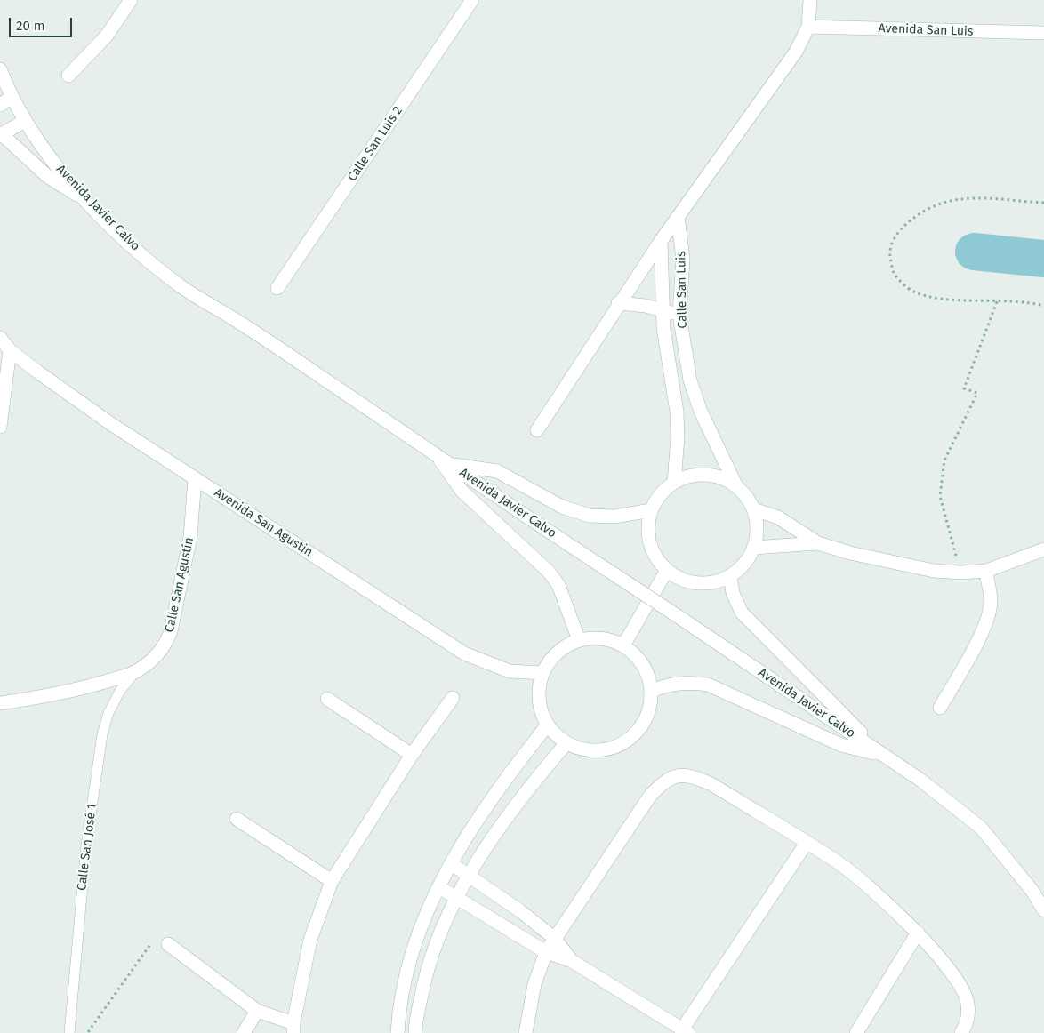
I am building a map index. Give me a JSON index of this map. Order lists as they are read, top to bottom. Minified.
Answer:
{"streets":{"street":["Avenida San Luis","Calle San Luis 2","Avenida Javier Calvo","Calle San Luis","Avenida San Agustin","Calle San Agustín"],"lane":["Calle San José 1"]},"crossings":[["Avenida San Luis","Calle San Luis"],["Avenida San Agustin","Calle San Agustín"],["Calle San Agustín","Calle San José 1"]],"scale_bar":"20 m"}
